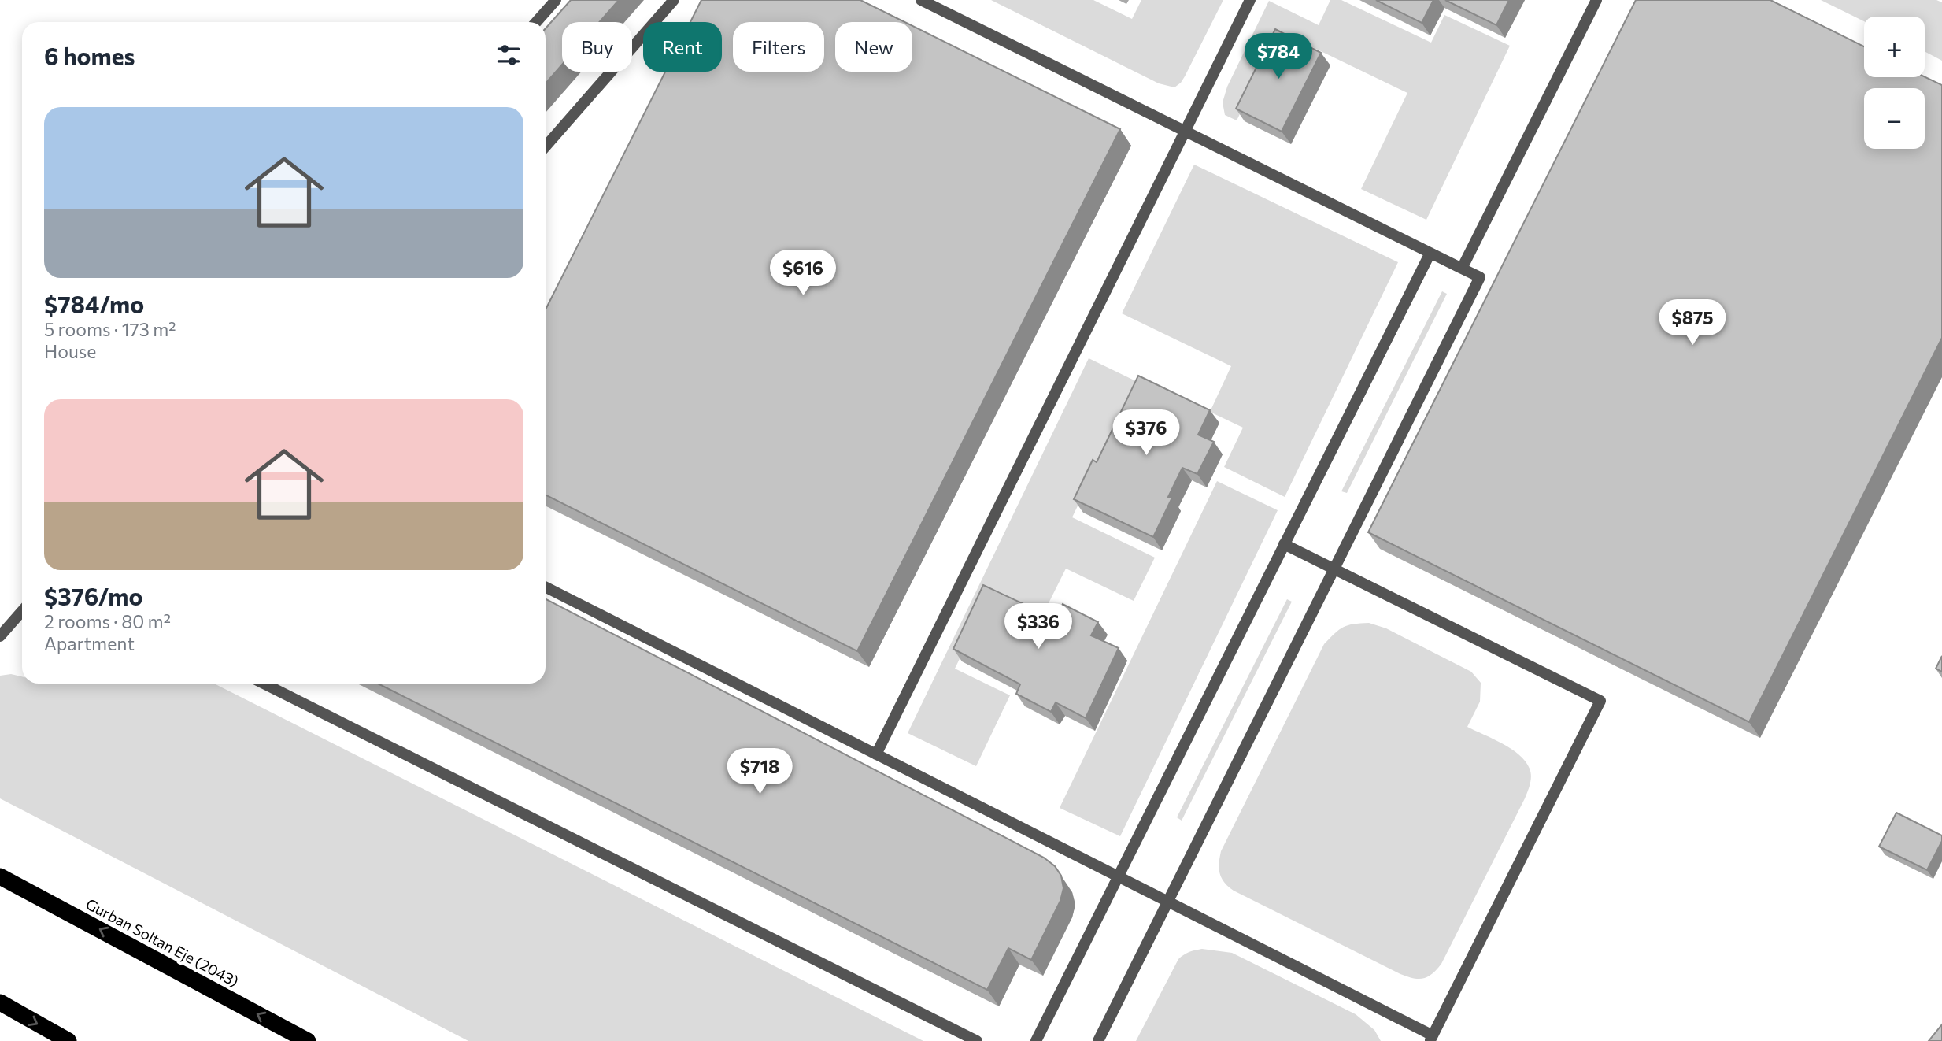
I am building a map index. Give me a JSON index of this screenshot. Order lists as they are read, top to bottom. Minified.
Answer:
{"streets":{"highway":["Gurban Soltan Eje (2043)"]},"one_way":["Gurban Soltan Eje (2043)"],"page":{"map_buttons":["+","−"],"chip":["Buy","Rent","Filters","New"],"heading":"6 homes","price":["$784","$616","$875","$376","$336","$718"],"list":[{"name":"$784/mo","note":"5 rooms · 173 m² · House"},{"name":"$376/mo","note":"2 rooms · 80 m² · Apartment"}]}}
